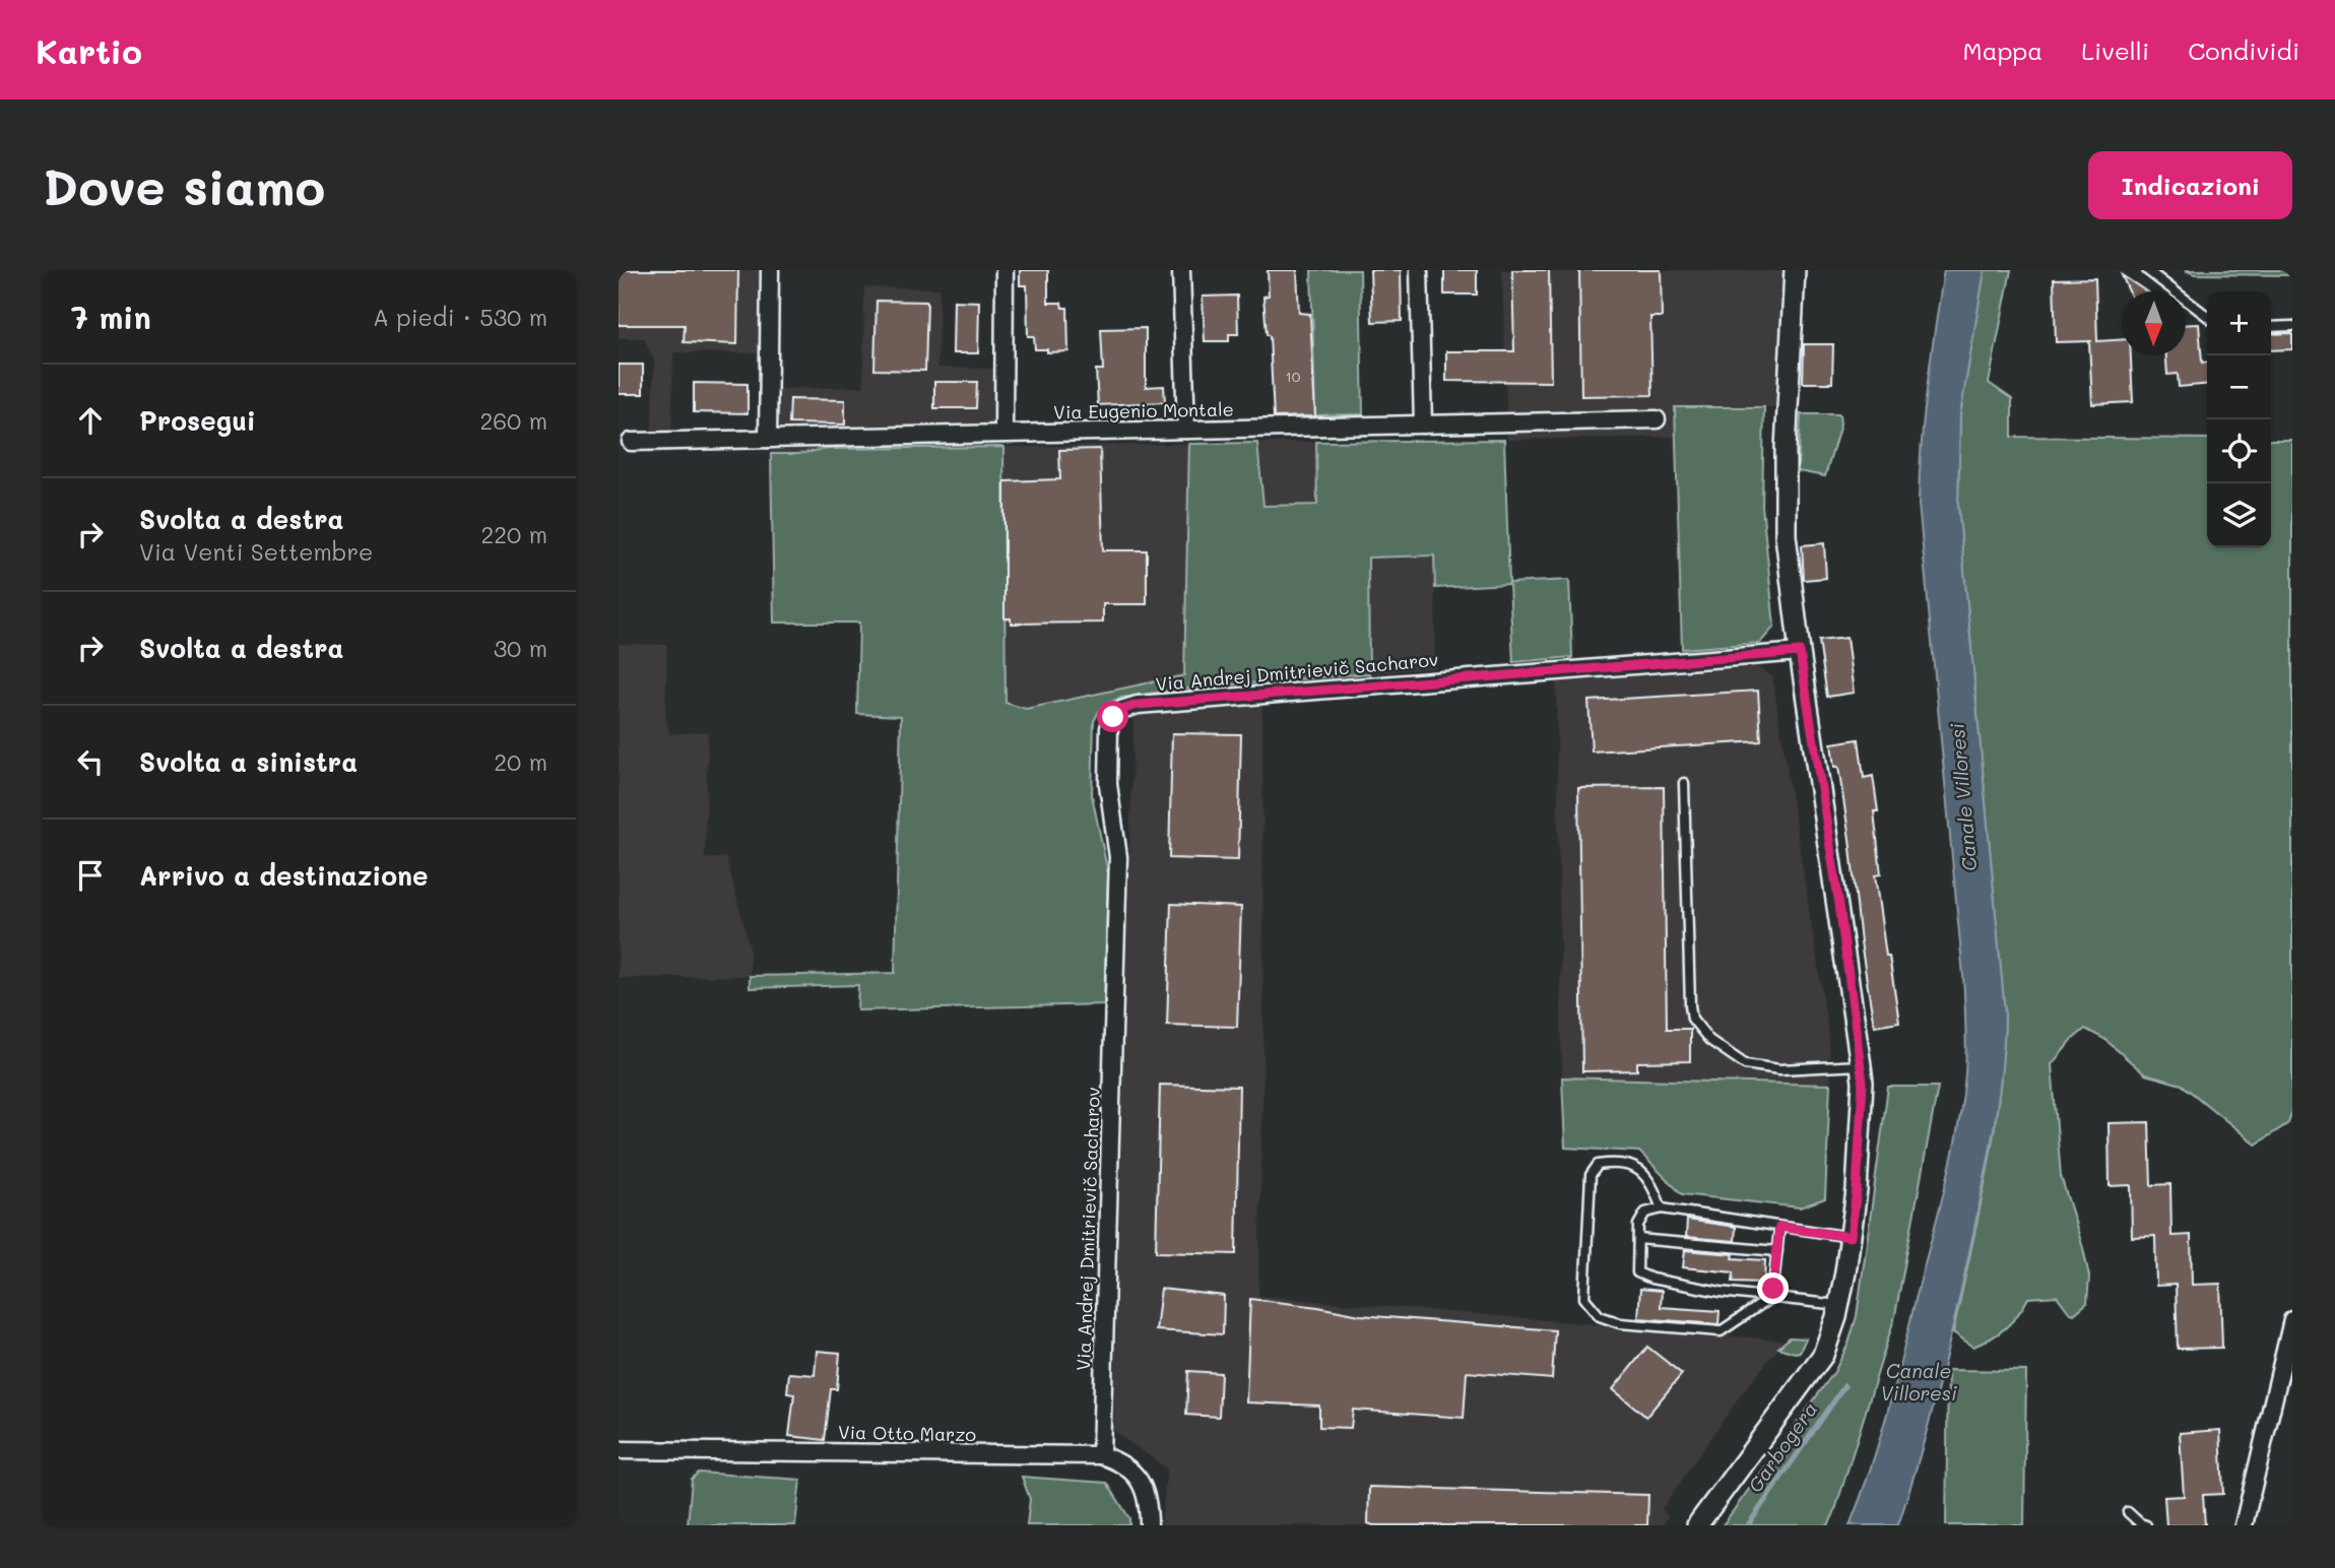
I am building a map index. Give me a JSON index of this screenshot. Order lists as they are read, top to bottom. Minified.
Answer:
{"streets":{"street":["Via Eugenio Montale","Via Andrej Dmitrievič Sacharov","Via Otto Marzo"]},"crossings":[["Via Andrej Dmitrievič Sacharov","Via Otto Marzo"]],"water":["Canale Villoresi","Garbogera"],"house_numbers":["10"],"north":"bottom","page":{"header":"Kartio","nav":["Mappa","Livelli","Condividi"],"buttons":"Indicazioni","title":"Dove siamo","heading":["7 min","A piedi · 530 m"],"map_buttons":["+","−"],"list":[["Prosegui","260 m"],["Svolta a destra","Via Venti Settembre","220 m"],["Svolta a destra","30 m"],["Svolta a sinistra","20 m"],"Arrivo a destinazione"]}}
